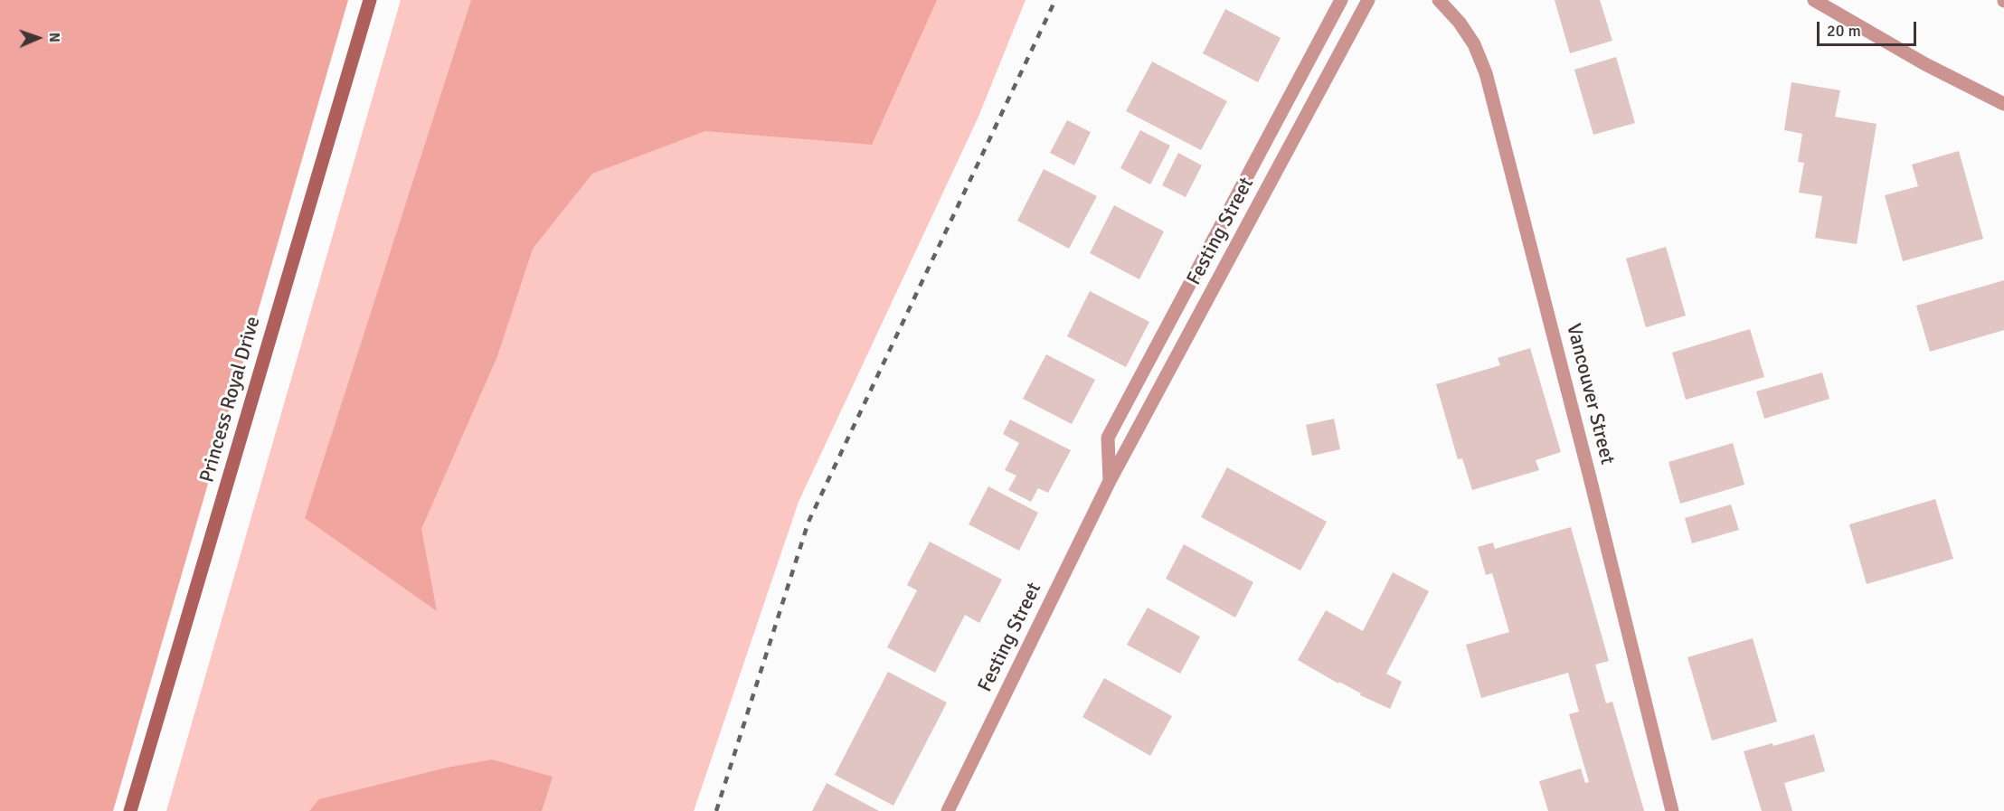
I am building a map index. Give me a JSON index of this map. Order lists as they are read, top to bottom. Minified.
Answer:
{"streets":{"main road":["Princess Royal Drive"],"street":["Festing Street","Vancouver Street"]},"scale_bar":"20 m","north":"right"}
